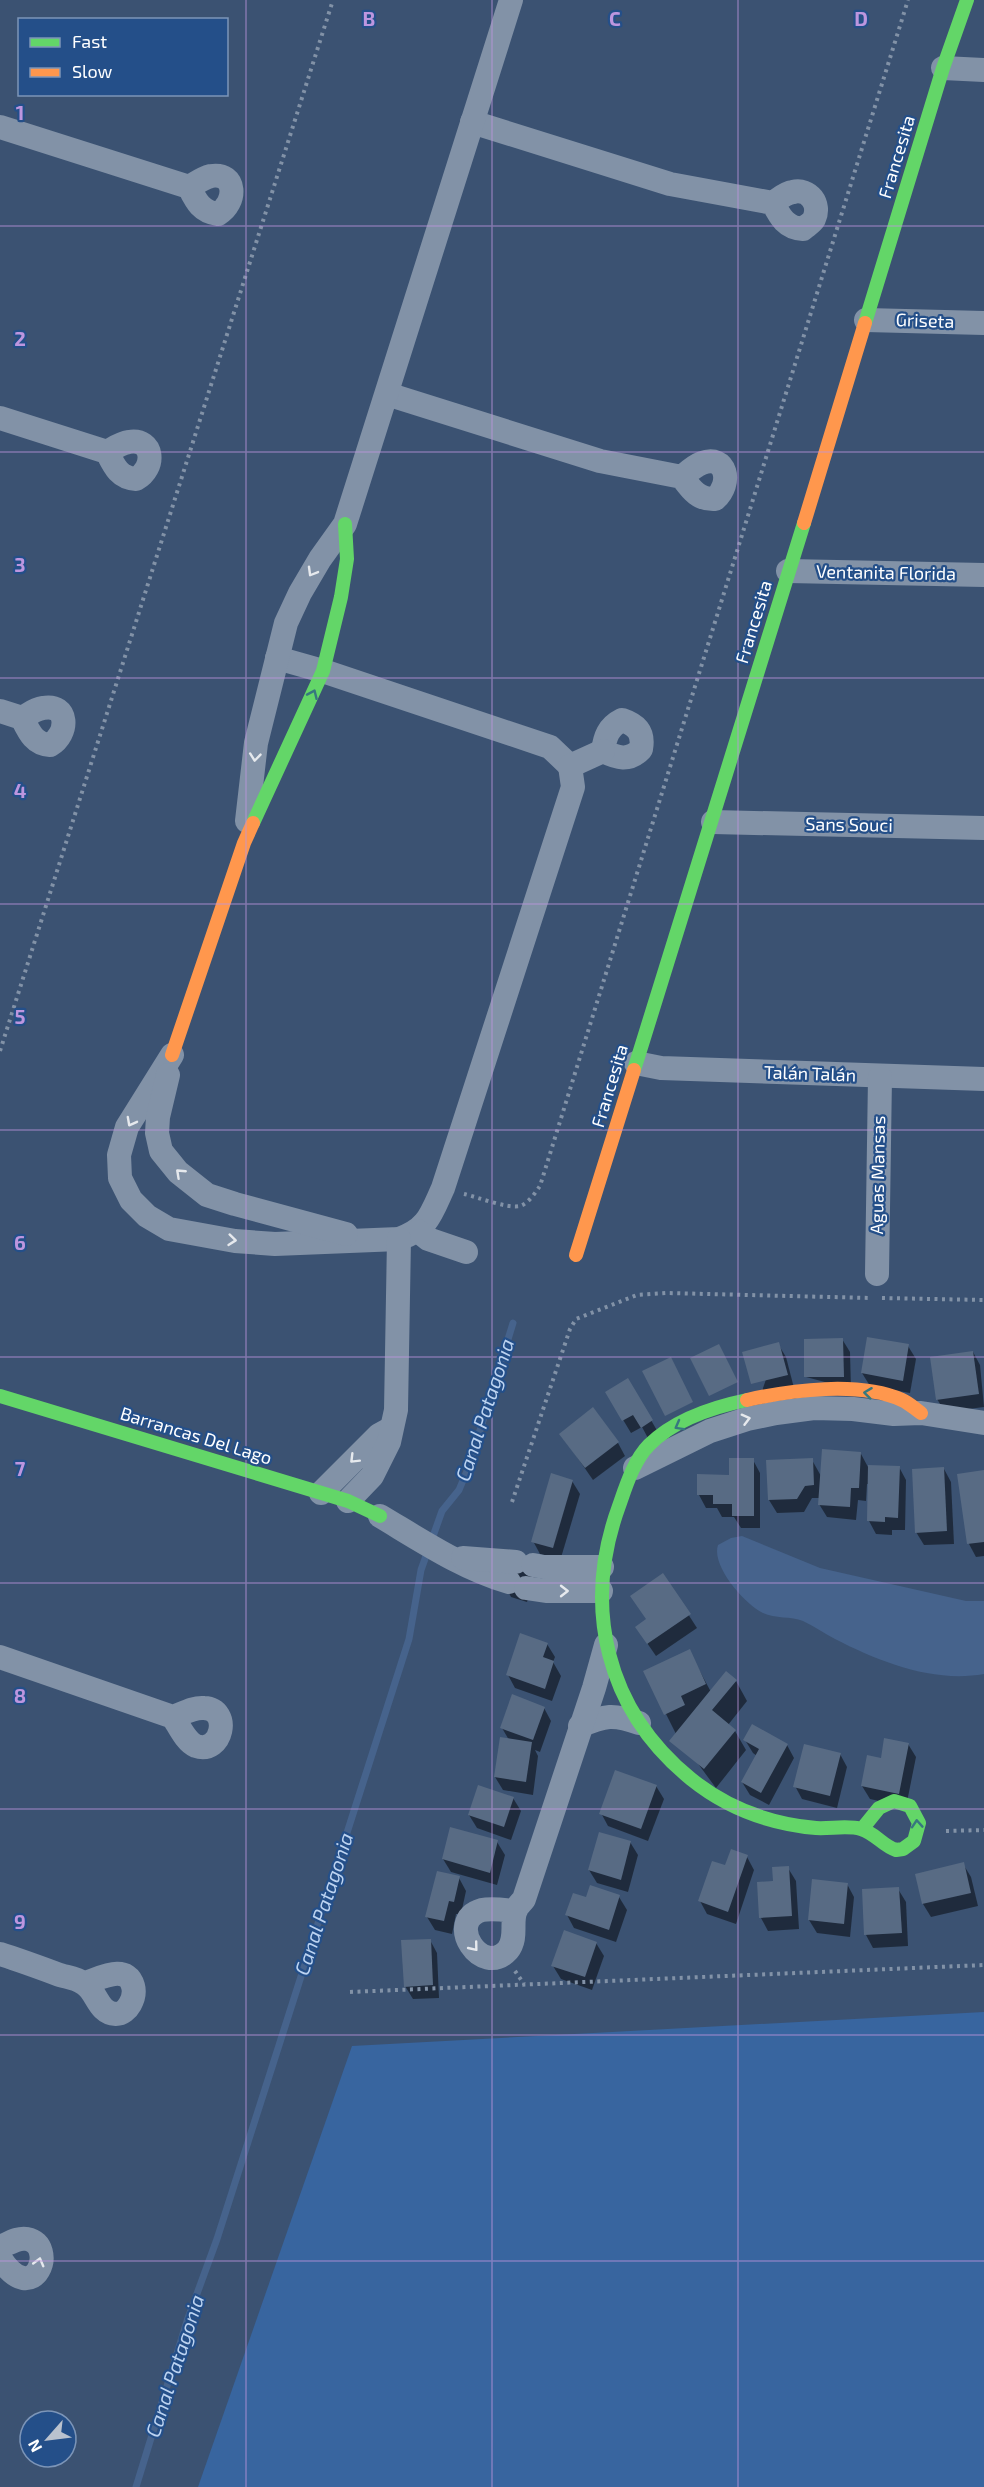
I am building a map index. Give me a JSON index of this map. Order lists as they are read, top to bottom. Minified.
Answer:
{"streets":{"street":["Francesita","Griseta","Ventanita Florida","Sans Souci","Talán Talán","Aguas Mansas","Barrancas Del Lago"]},"crossings":[["Francesita","Griseta"],["Francesita","Ventanita Florida"],["Francesita","Sans Souci"],["Francesita","Talán Talán"],["Talán Talán","Aguas Mansas"]],"water":["Canal Patagonia"],"legend":["Fast","Slow"],"north":"bottom left","grid":{"columns":["B","C","D"],"rows":["1","2","3","4","5","6","7","8","9"]}}
